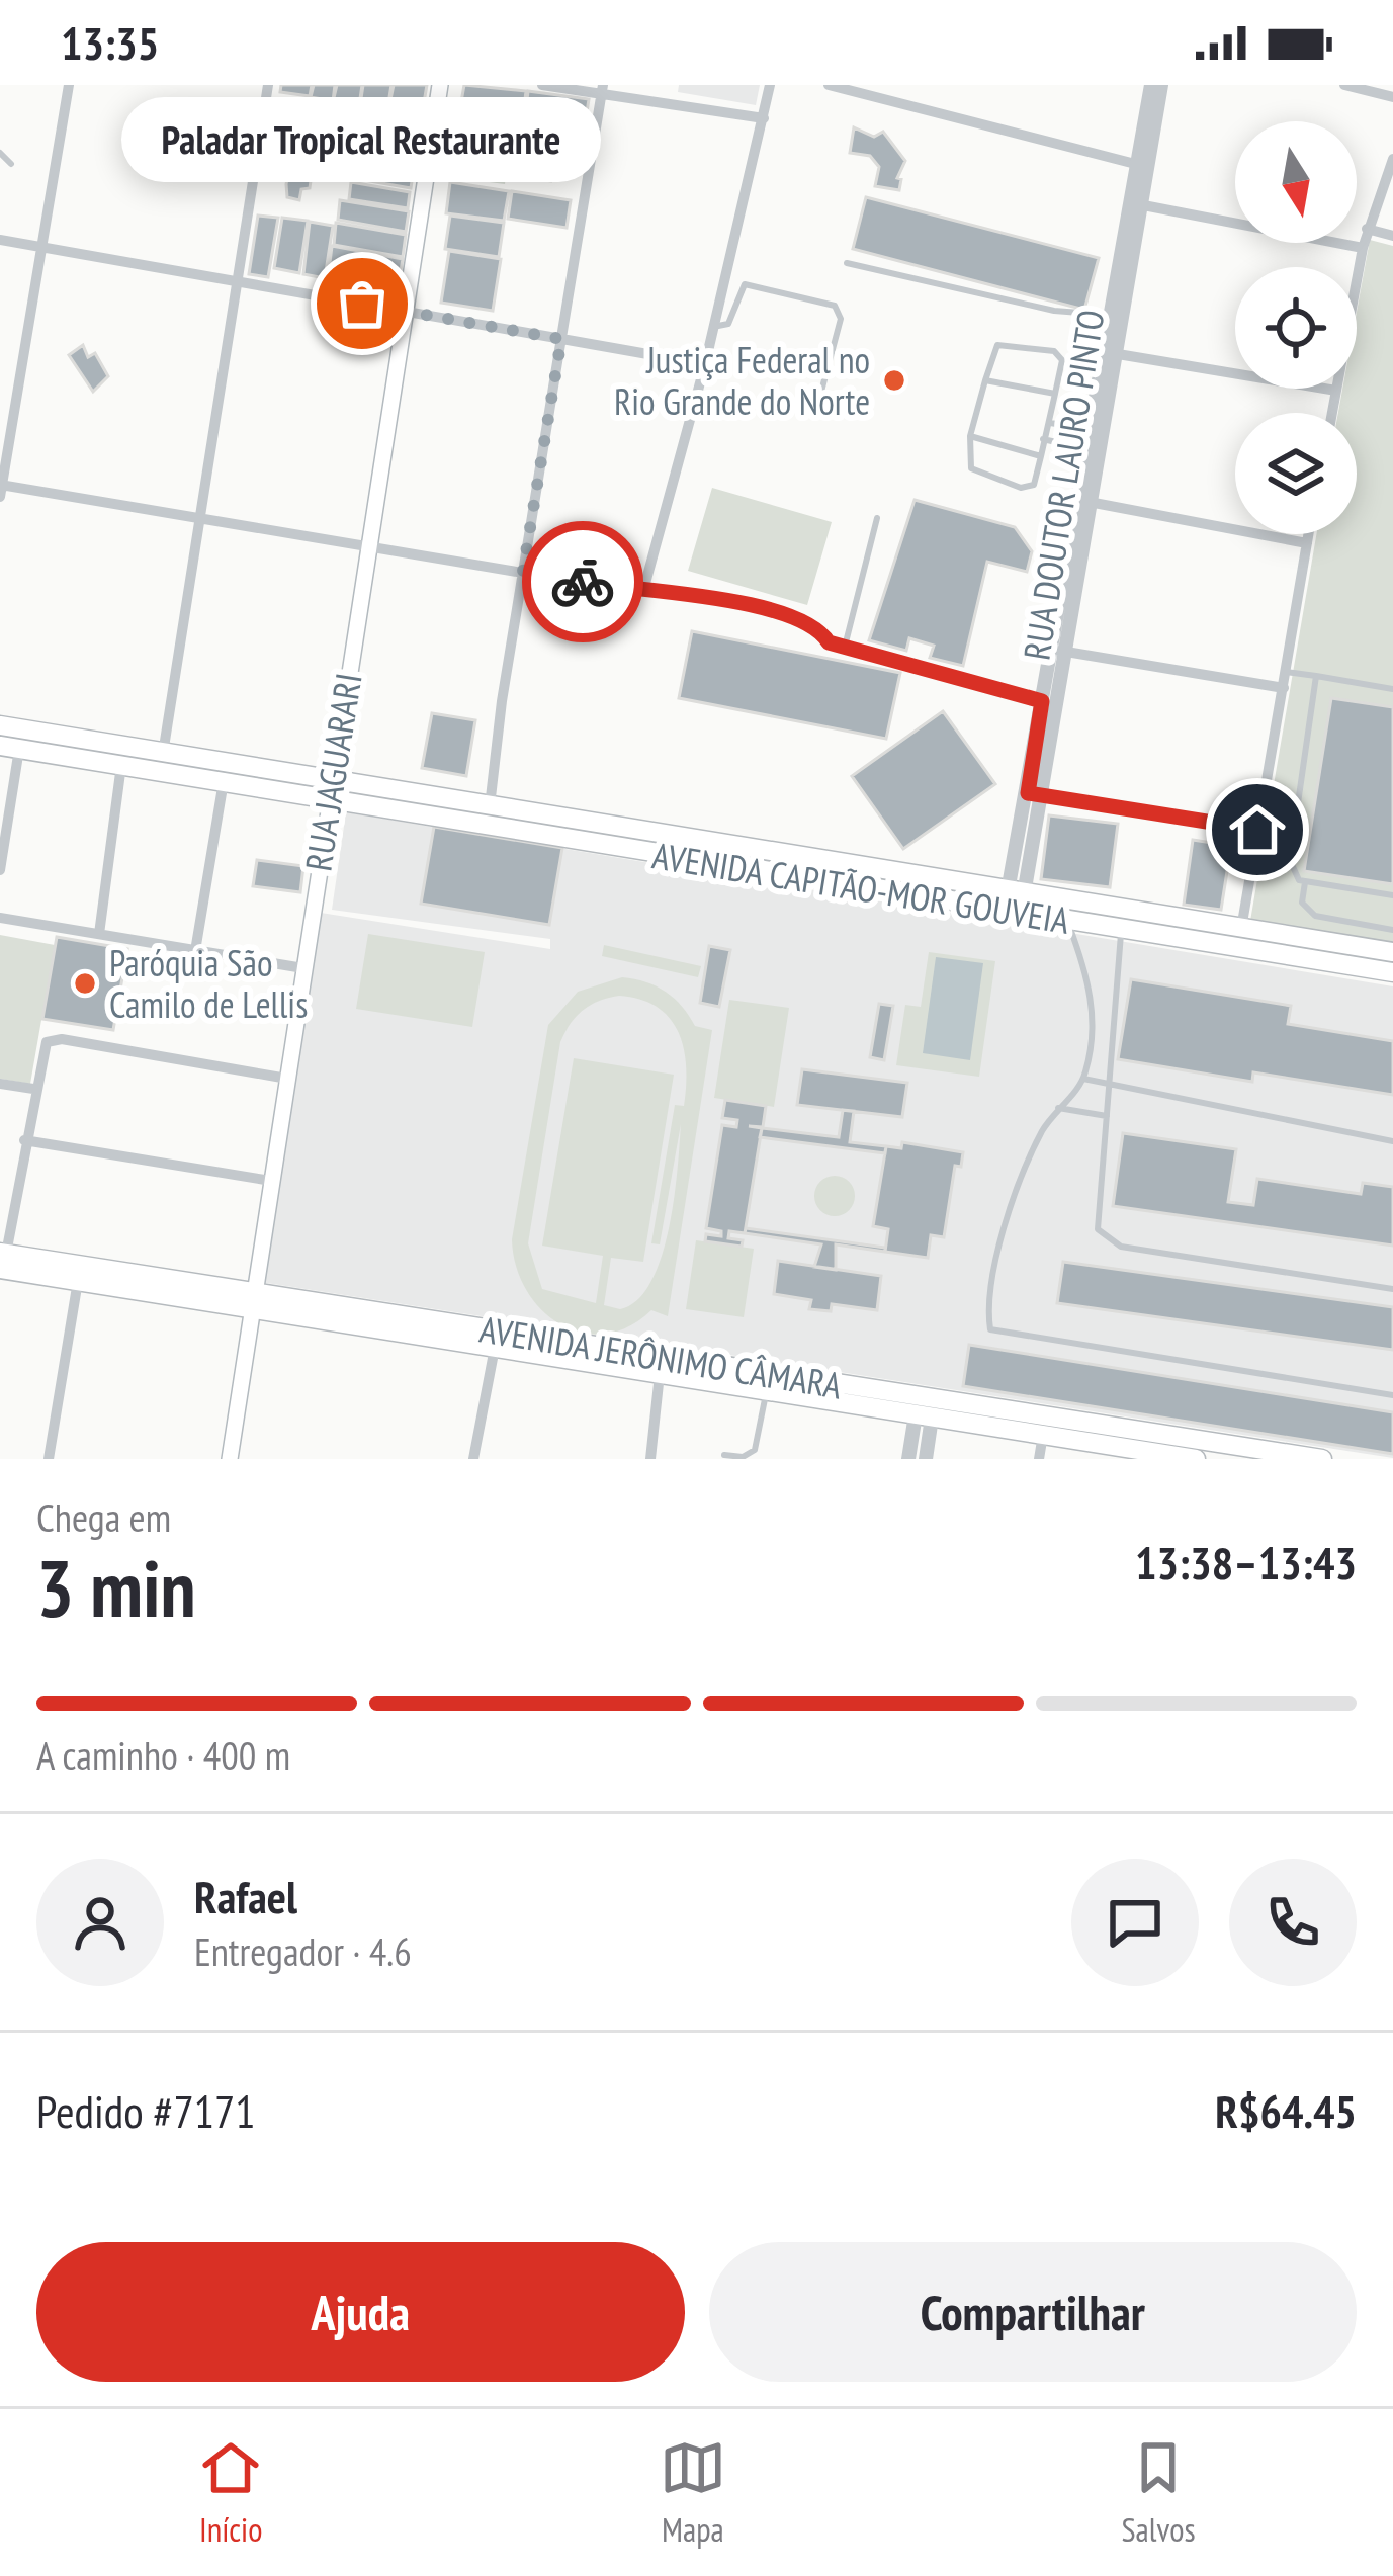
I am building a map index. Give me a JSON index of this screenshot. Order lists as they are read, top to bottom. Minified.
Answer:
{"streets":{"main road":["RUA JAGUARARI","AVENIDA CAPITÃO-MOR GOUVEIA","AVENIDA JERÔNIMO CÂMARA"],"street":["RUA DOUTOR LAURO PINTO"]},"crossings":[["RUA DOUTOR LAURO PINTO","AVENIDA CAPITÃO-MOR GOUVEIA"],["RUA JAGUARARI","AVENIDA CAPITÃO-MOR GOUVEIA"],["RUA JAGUARARI","AVENIDA JERÔNIMO CÂMARA"]],"places":["Paladar Tropical Restaurante","Justiça Federal no Rio Grande do Norte","Paróquia São Camilo de Lellis"],"north":"bottom","page":{"status":"13:35","bubble":"Paladar Tropical Restaurante","heading":["3 min","Chega em","13:38–13:43"],"panel":["Rafael","Entregador · 4.6","Pedido #7171","R$64.45"],"bar":"A caminho · 400 m","buttons":["Ajuda","Compartilhar"],"tabs":["Início","Mapa","Salvos"]}}
